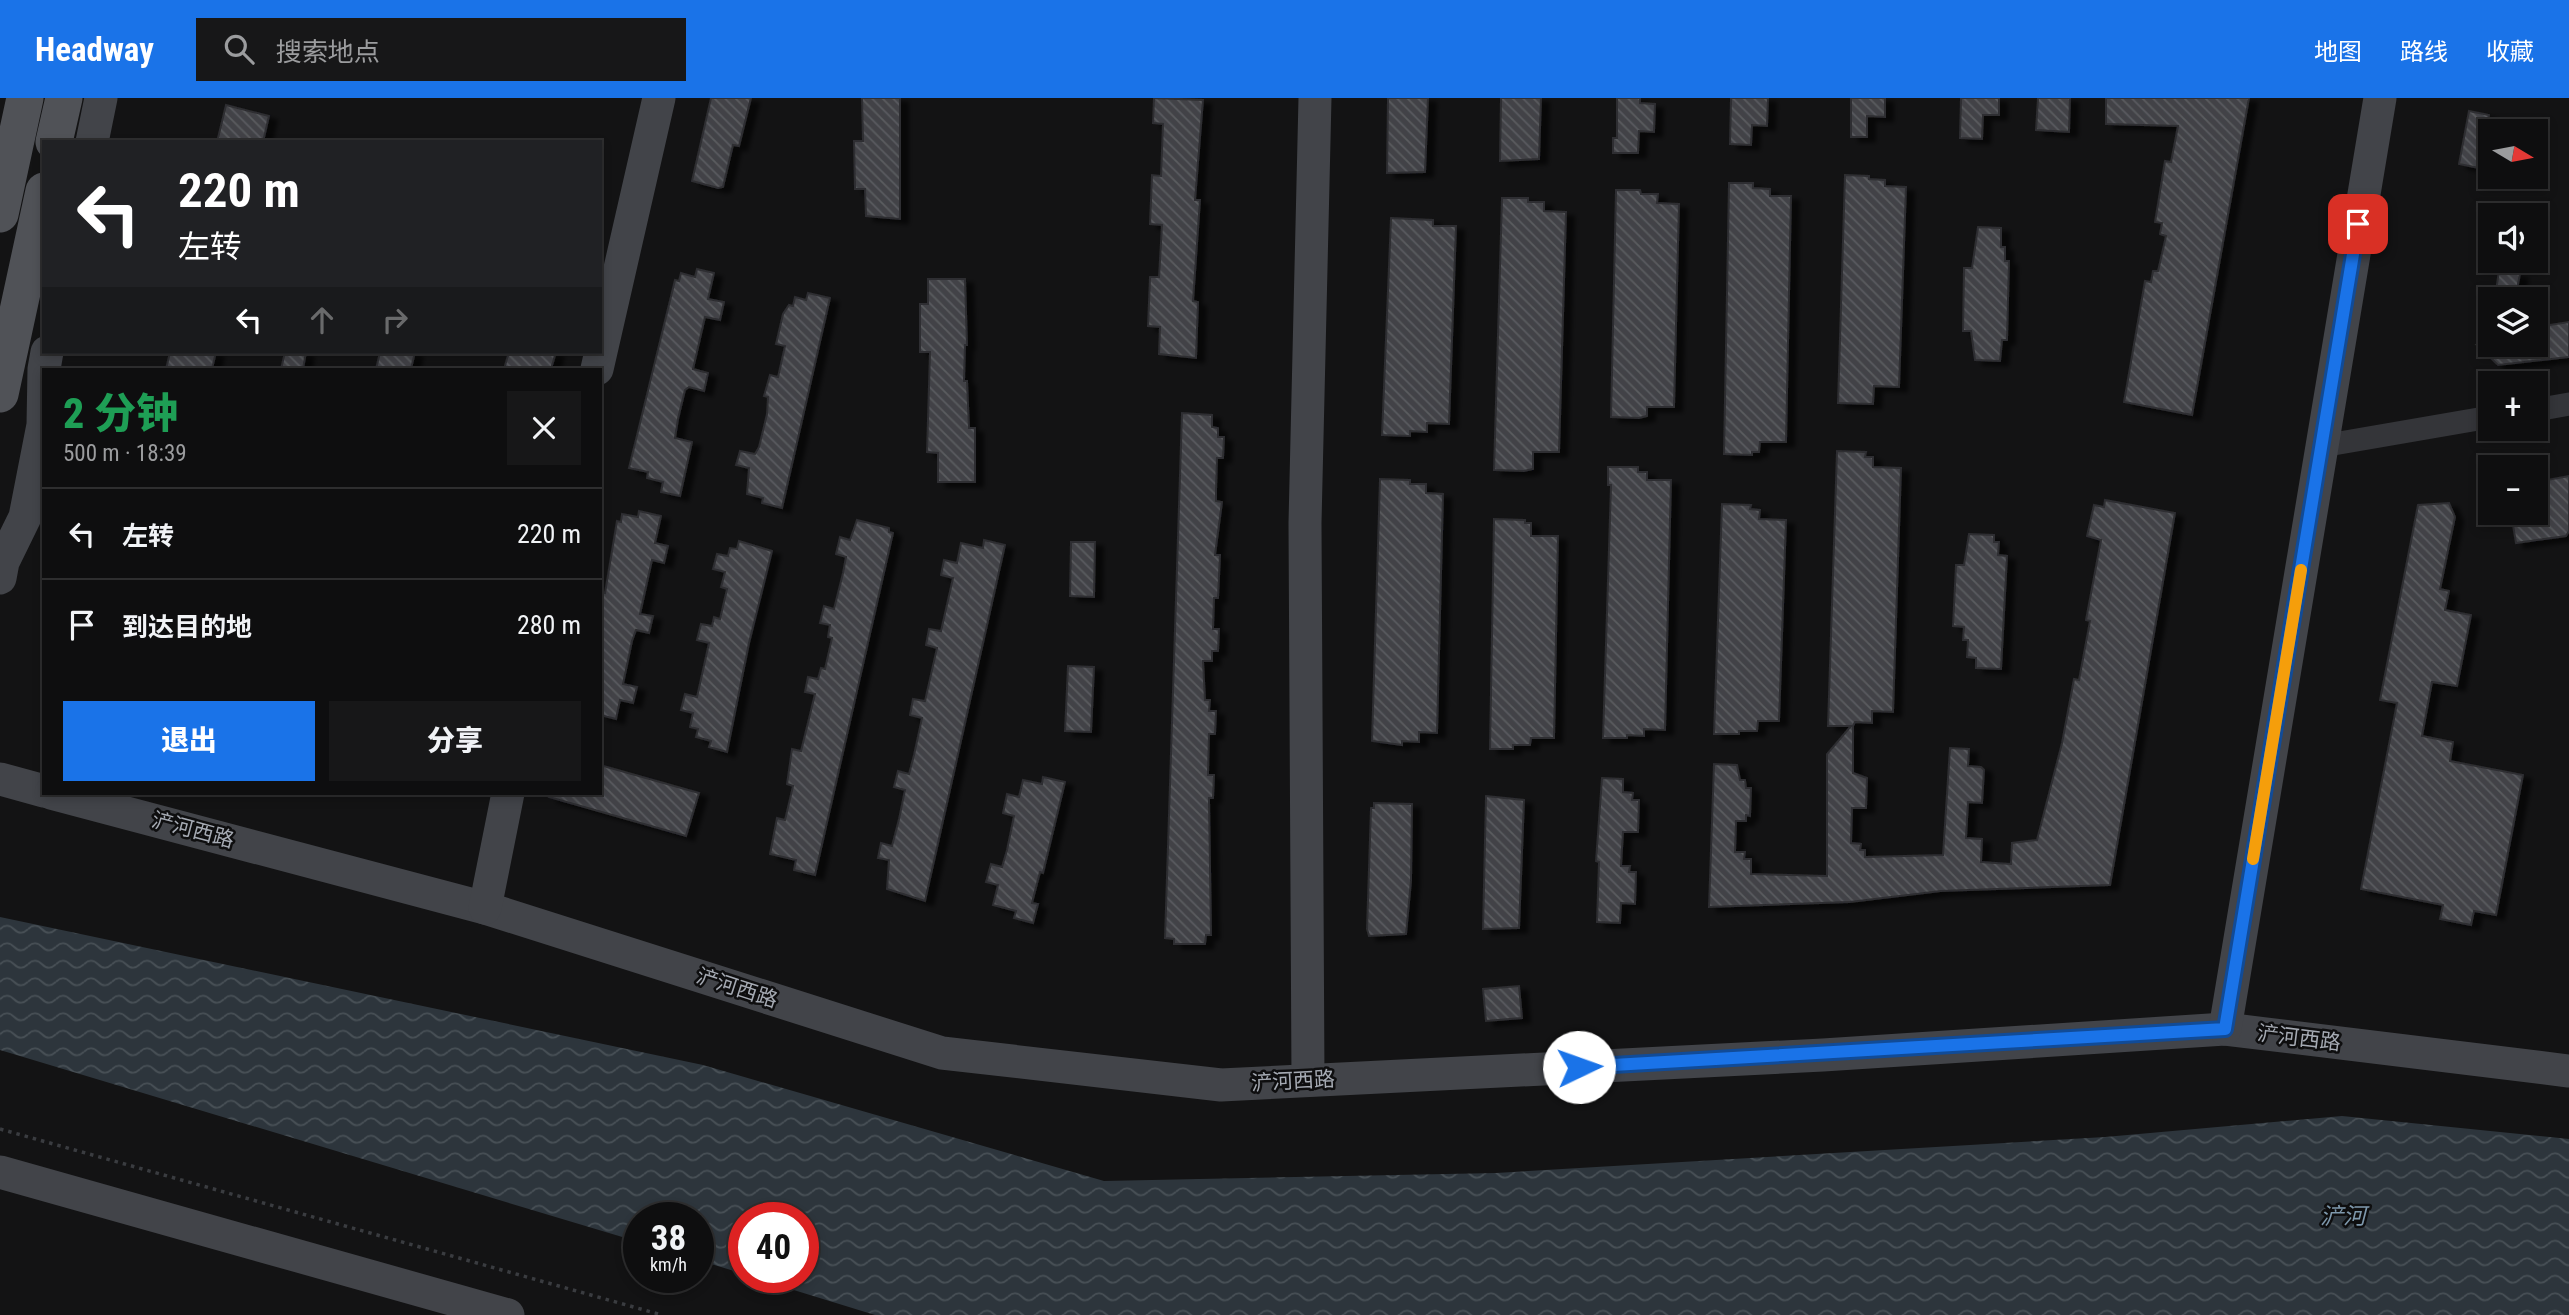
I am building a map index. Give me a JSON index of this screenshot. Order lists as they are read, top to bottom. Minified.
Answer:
{"streets":{"street":["浐河西路"]},"water":["浐河"],"north":"right","page":{"header":"Headway","search":"搜索地点","nav":["地图","路线","收藏"],"map_buttons":["+","−"],"turn":["220 m","左转"],"heading":["2 分钟","500 m · 18:39"],"list":[{"name":"左转","value":"220 m"},{"name":"到达目的地","value":"280 m"}],"buttons":["退出","分享"],"speed":"38 km/h","limit":"40"}}
